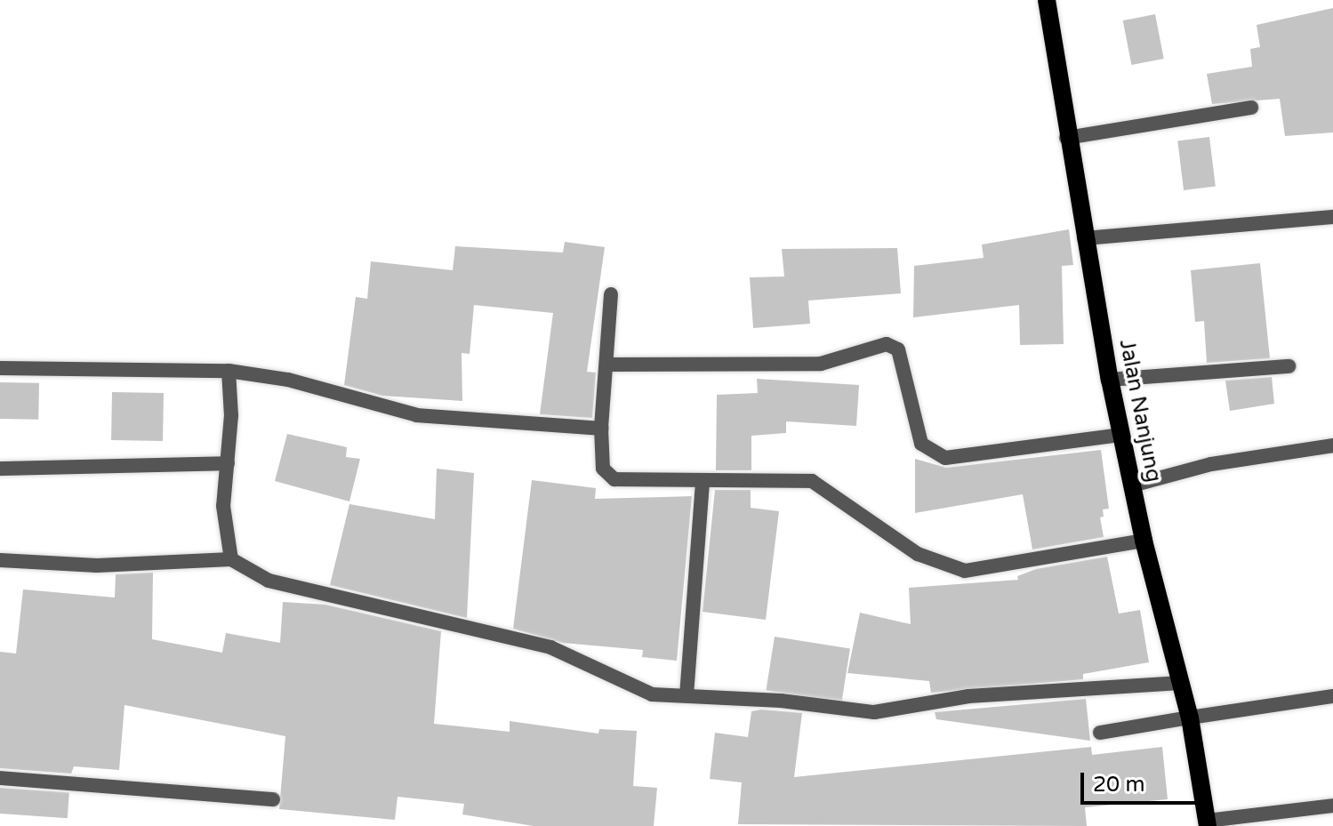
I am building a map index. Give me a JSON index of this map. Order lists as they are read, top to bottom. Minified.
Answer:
{"streets":{"main road":["Jalan Nanjung"]},"scale_bar":"20 m"}
